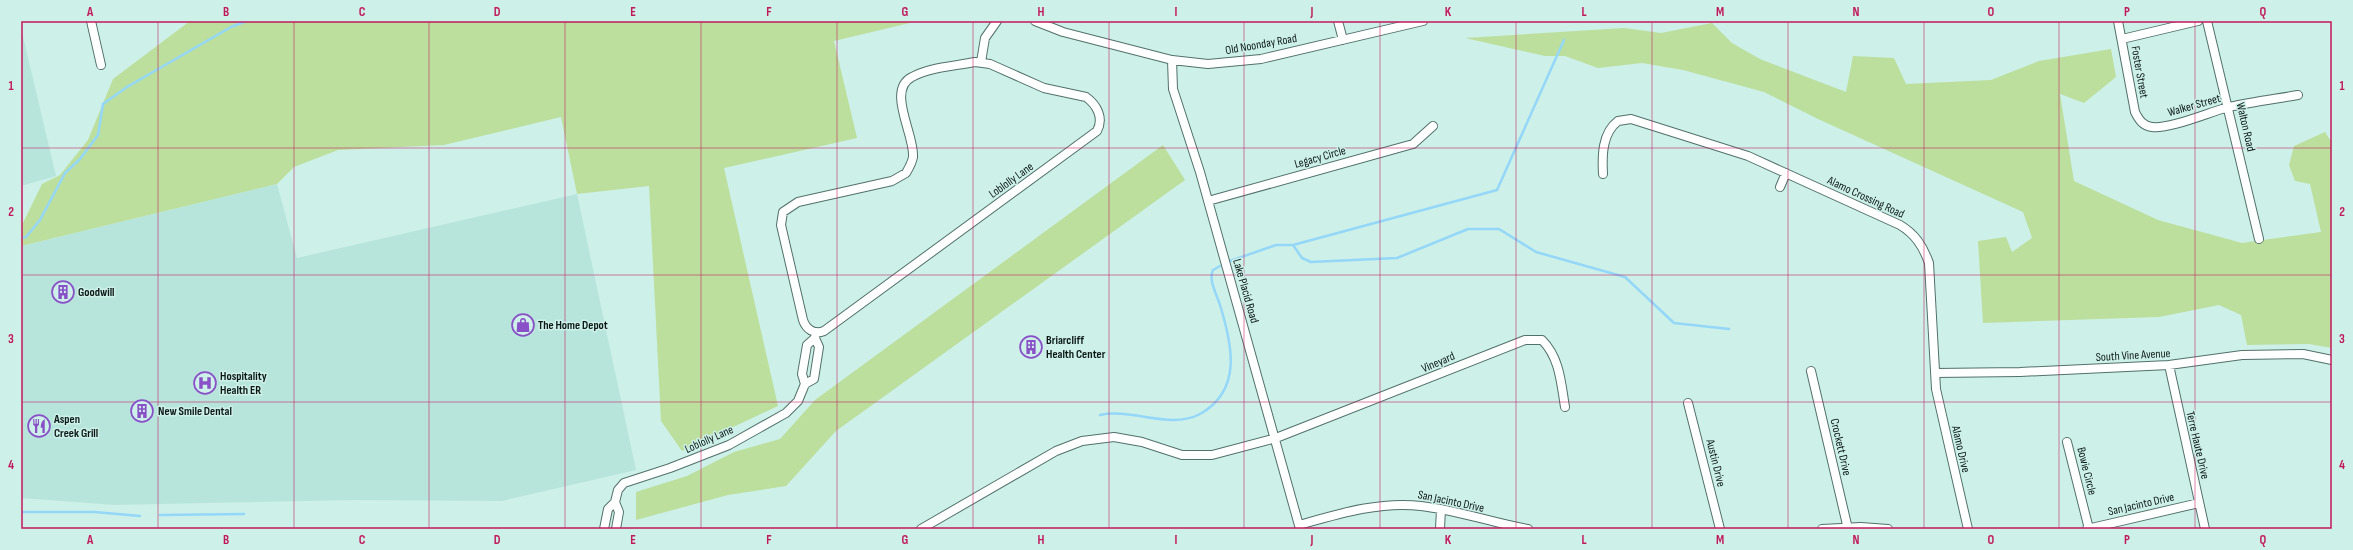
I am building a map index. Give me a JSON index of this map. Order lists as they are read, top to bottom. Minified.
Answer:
{"streets":{"street":["Old Noonday Road","Foster Street","Walker Street","Walton Road","Legacy Circle","Loblolly Lane","Alamo Crossing Road","Lake Placid Road","South Vine Avenue","Vineyard","Terre Haute Drive","Crockett Drive","Alamo Drive","Austin Drive","Bowie Circle","San Jacinto Drive"]},"crossings":[["Old Noonday Road","Lake Placid Road"],["Foster Street","Walker Street"],["Walker Street","Walton Road"],["Legacy Circle","Lake Placid Road"],["Alamo Crossing Road","South Vine Avenue"],["Alamo Crossing Road","Alamo Drive"],["Lake Placid Road","Vineyard"],["Lake Placid Road","San Jacinto Drive"],["South Vine Avenue","Terre Haute Drive"],["South Vine Avenue","Alamo Drive"],["Terre Haute Drive","San Jacinto Drive"],["Bowie Circle","San Jacinto Drive"]],"places":{"building":["Goodwill","Briarcliff Health Center","New Smile Dental"],"shop":["The Home Depot"],"hospital":["Hospitality Health ER"],"restaurant":["Aspen Creek Grill"]},"grid":{"columns":["A","B","C","D","E","F","G","H","I","J","K","L","M","N","O","P","Q"],"rows":["1","2","3","4"]}}
